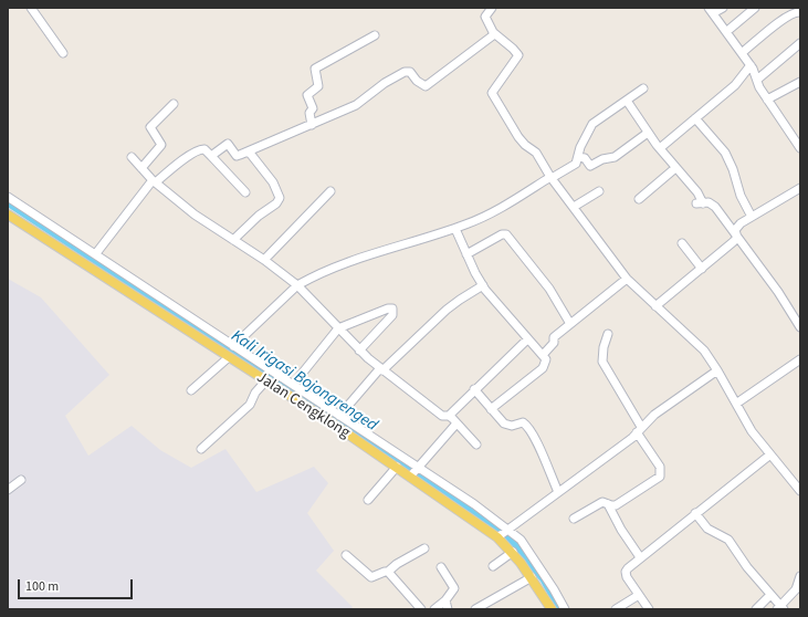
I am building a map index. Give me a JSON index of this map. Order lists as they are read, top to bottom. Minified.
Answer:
{"streets":{"main road":["Jalan Cengklong"]},"water":["Kali Irigasi Bojongrenged"],"scale_bar":"100 m"}
